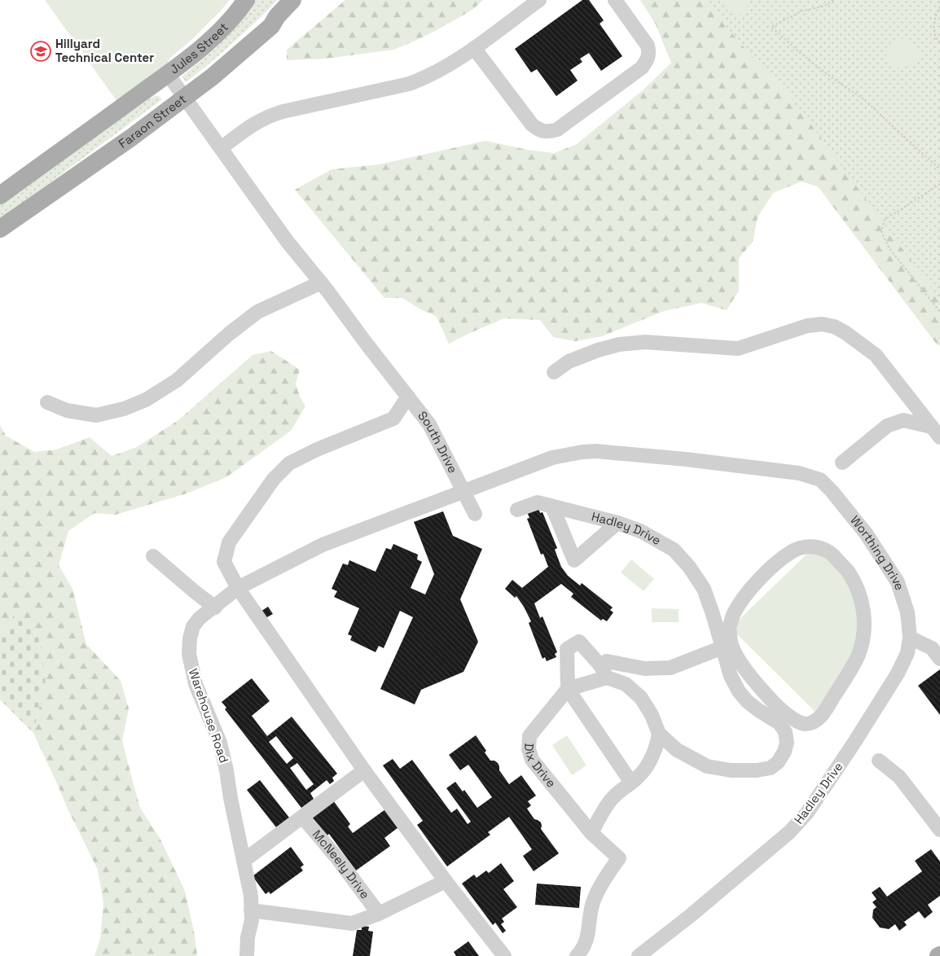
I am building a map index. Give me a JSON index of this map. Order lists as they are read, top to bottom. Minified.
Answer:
{"streets":{"main road":["Jules Street","Faraon Street"],"street":["South Drive","Hadley Drive","Worthing Drive","Warehouse Road","Dix Drive","McNeely Drive"]},"crossings":[["Jules Street","Faraon Street"],["Jules Street","South Drive"],["South Drive","Warehouse Road"],["Hadley Drive","Worthing Drive"],["Worthing Drive","Warehouse Road"]],"places":{"school or university":["Hillyard Technical Center"]}}
